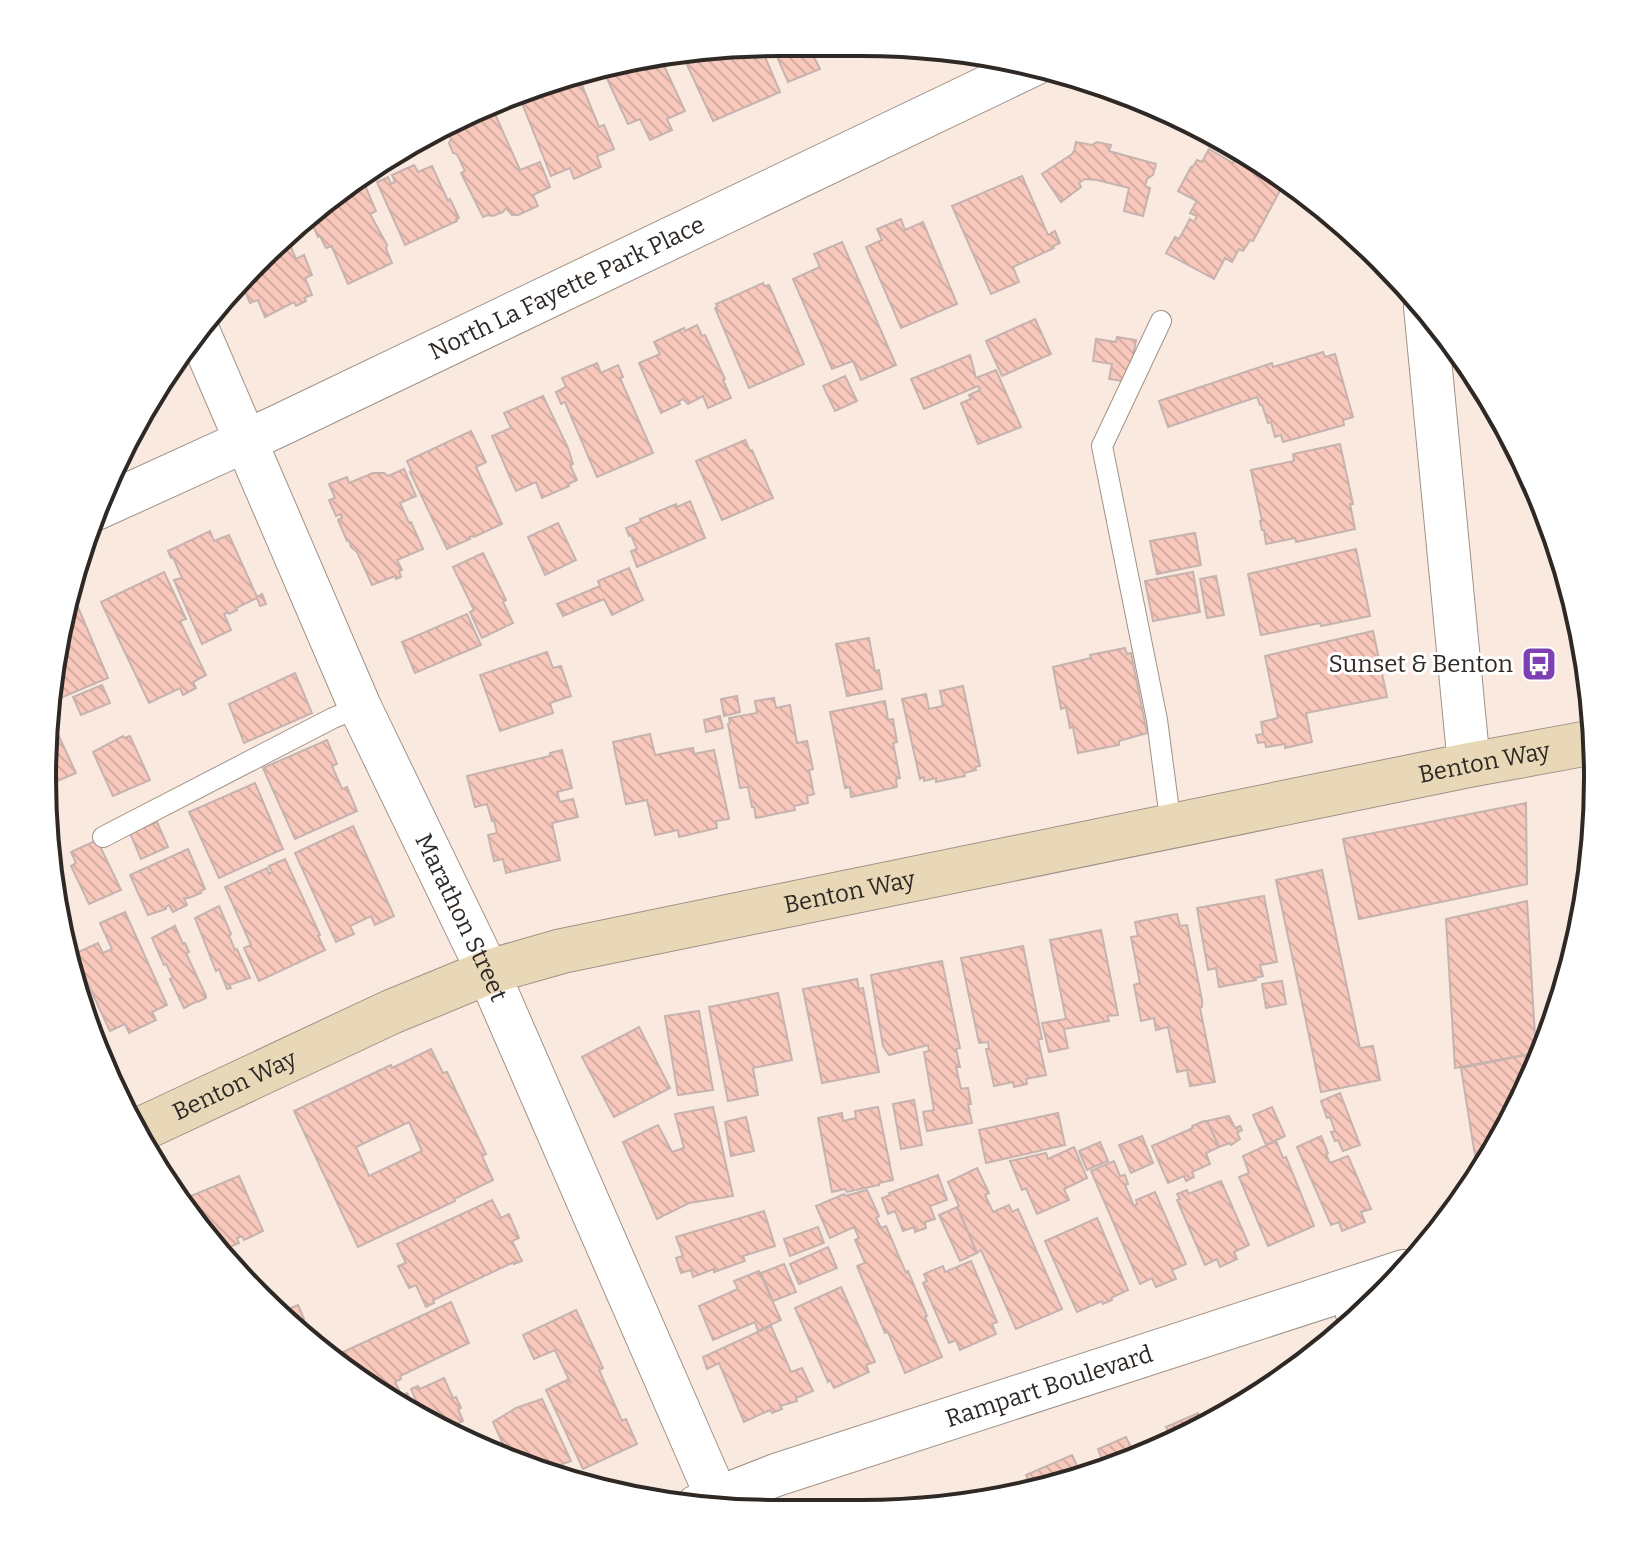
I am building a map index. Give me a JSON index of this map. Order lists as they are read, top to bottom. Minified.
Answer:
{"streets":{"street":["North La Fayette Park Place","Benton Way","Marathon Street","Rampart Boulevard"]},"crossings":[["North La Fayette Park Place","Marathon Street"],["Benton Way","Marathon Street"]],"places":{"bus stop":["Sunset & Benton"]}}
